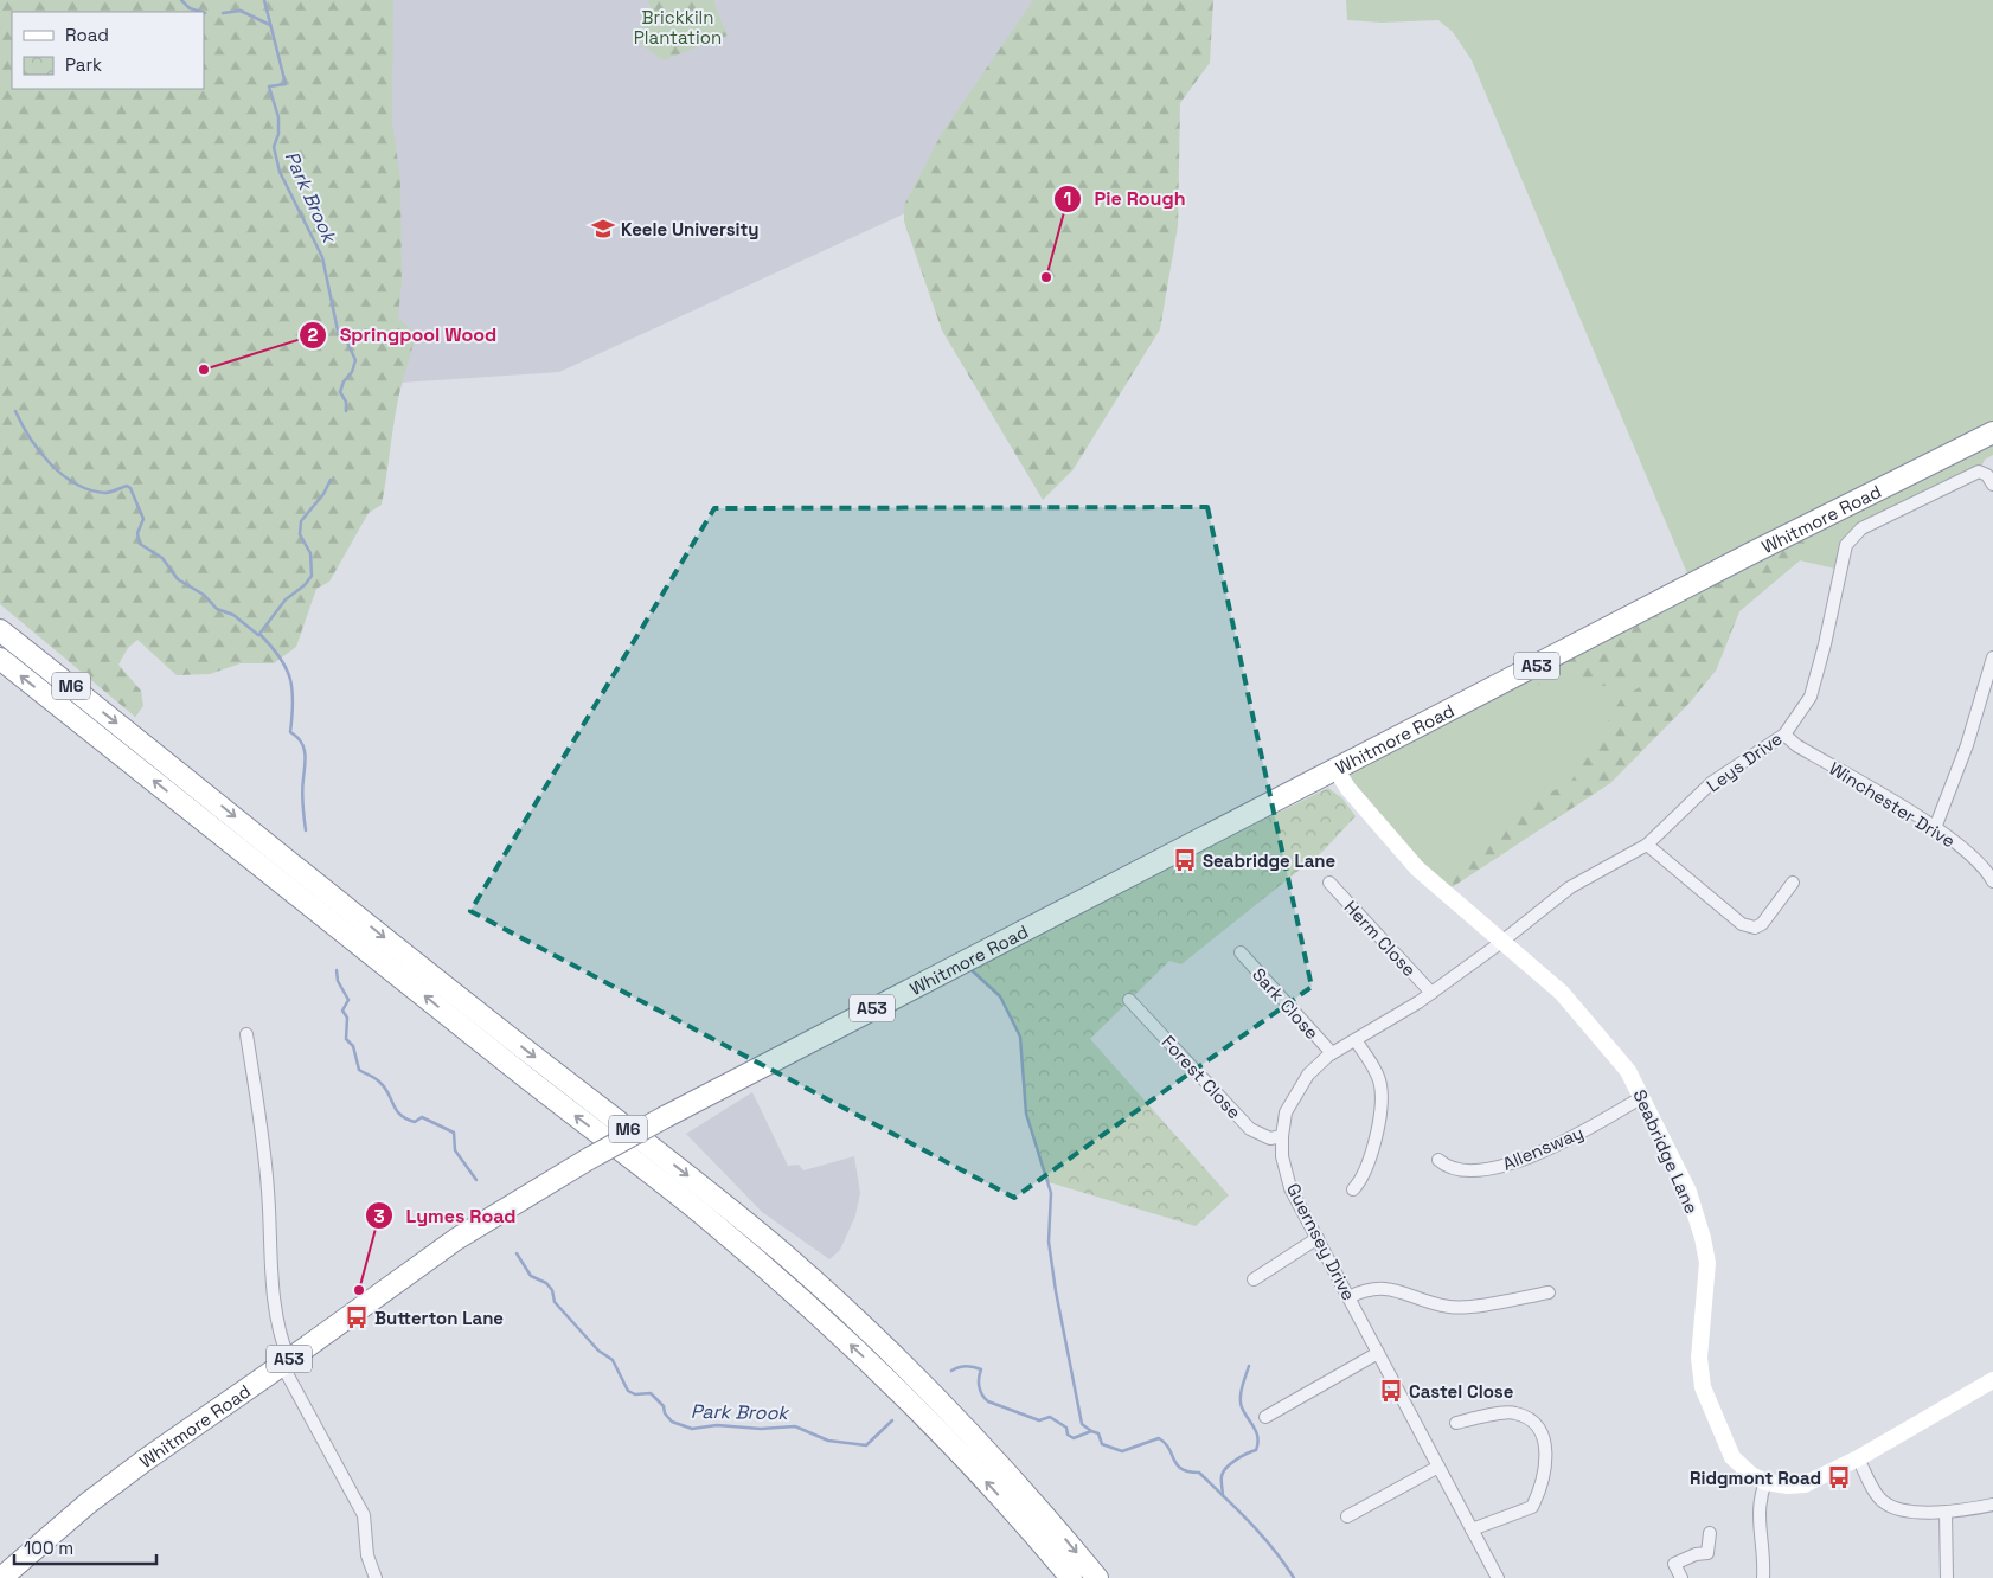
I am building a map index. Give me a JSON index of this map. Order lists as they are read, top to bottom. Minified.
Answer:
{"streets":{"highway":["Whitmore Road","A53","M6"],"street":["Leys Drive","Winchester Drive","Herm Close","Sark Close","Forest Close","Allensway","Seabridge Lane","Guernsey Drive"]},"crossings":[["Whitmore Road","Seabridge Lane"],["Leys Drive","Winchester Drive"],["Leys Drive","Seabridge Lane"],["Leys Drive","Guernsey Drive"],["Herm Close","Guernsey Drive"],["Sark Close","Guernsey Drive"],["Forest Close","Guernsey Drive"],["Allensway","Seabridge Lane"],["Seabridge Lane","Guernsey Drive"]],"water":["Park Brook"],"parks":["Brickkiln Plantation"],"places":{"school or university":["Keele University"],"other":["Pie Rough","Springpool Wood","Lymes Road"],"bus stop":["Seabridge Lane","Butterton Lane","Castel Close","Ridgmont Road"]},"legend":["Road","Park"],"scale_bar":"100 m"}
